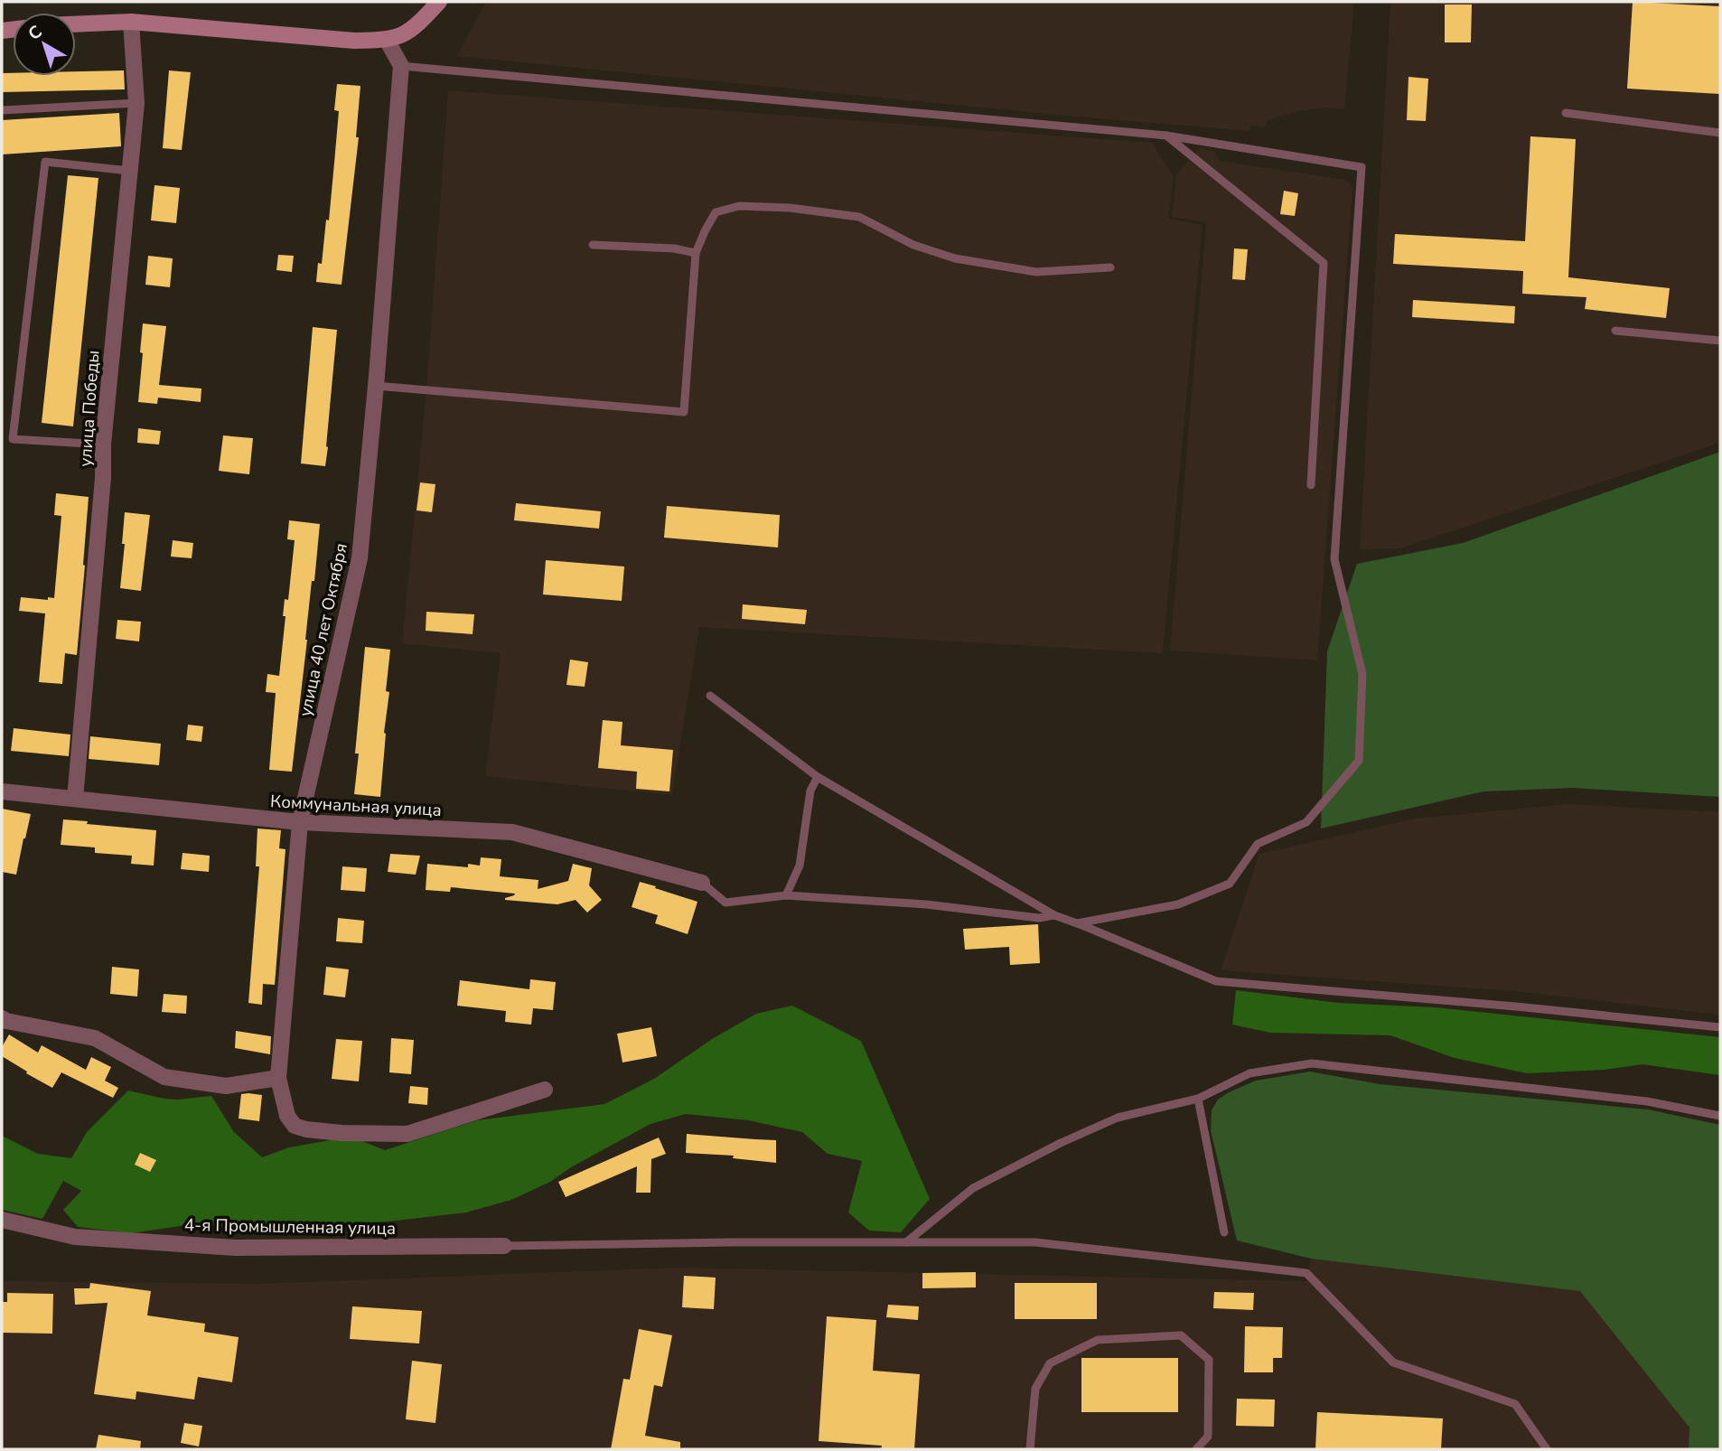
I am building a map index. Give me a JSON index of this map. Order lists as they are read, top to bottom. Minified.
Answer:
{"streets":{"street":["улица Победы","улица 40 лет Октября","Коммунальная улица","4-я Промышленная улица"]},"crossings":[["улица Победы","Коммунальная улица"],["улица 40 лет Октября","Коммунальная улица"]],"north":"top left"}
